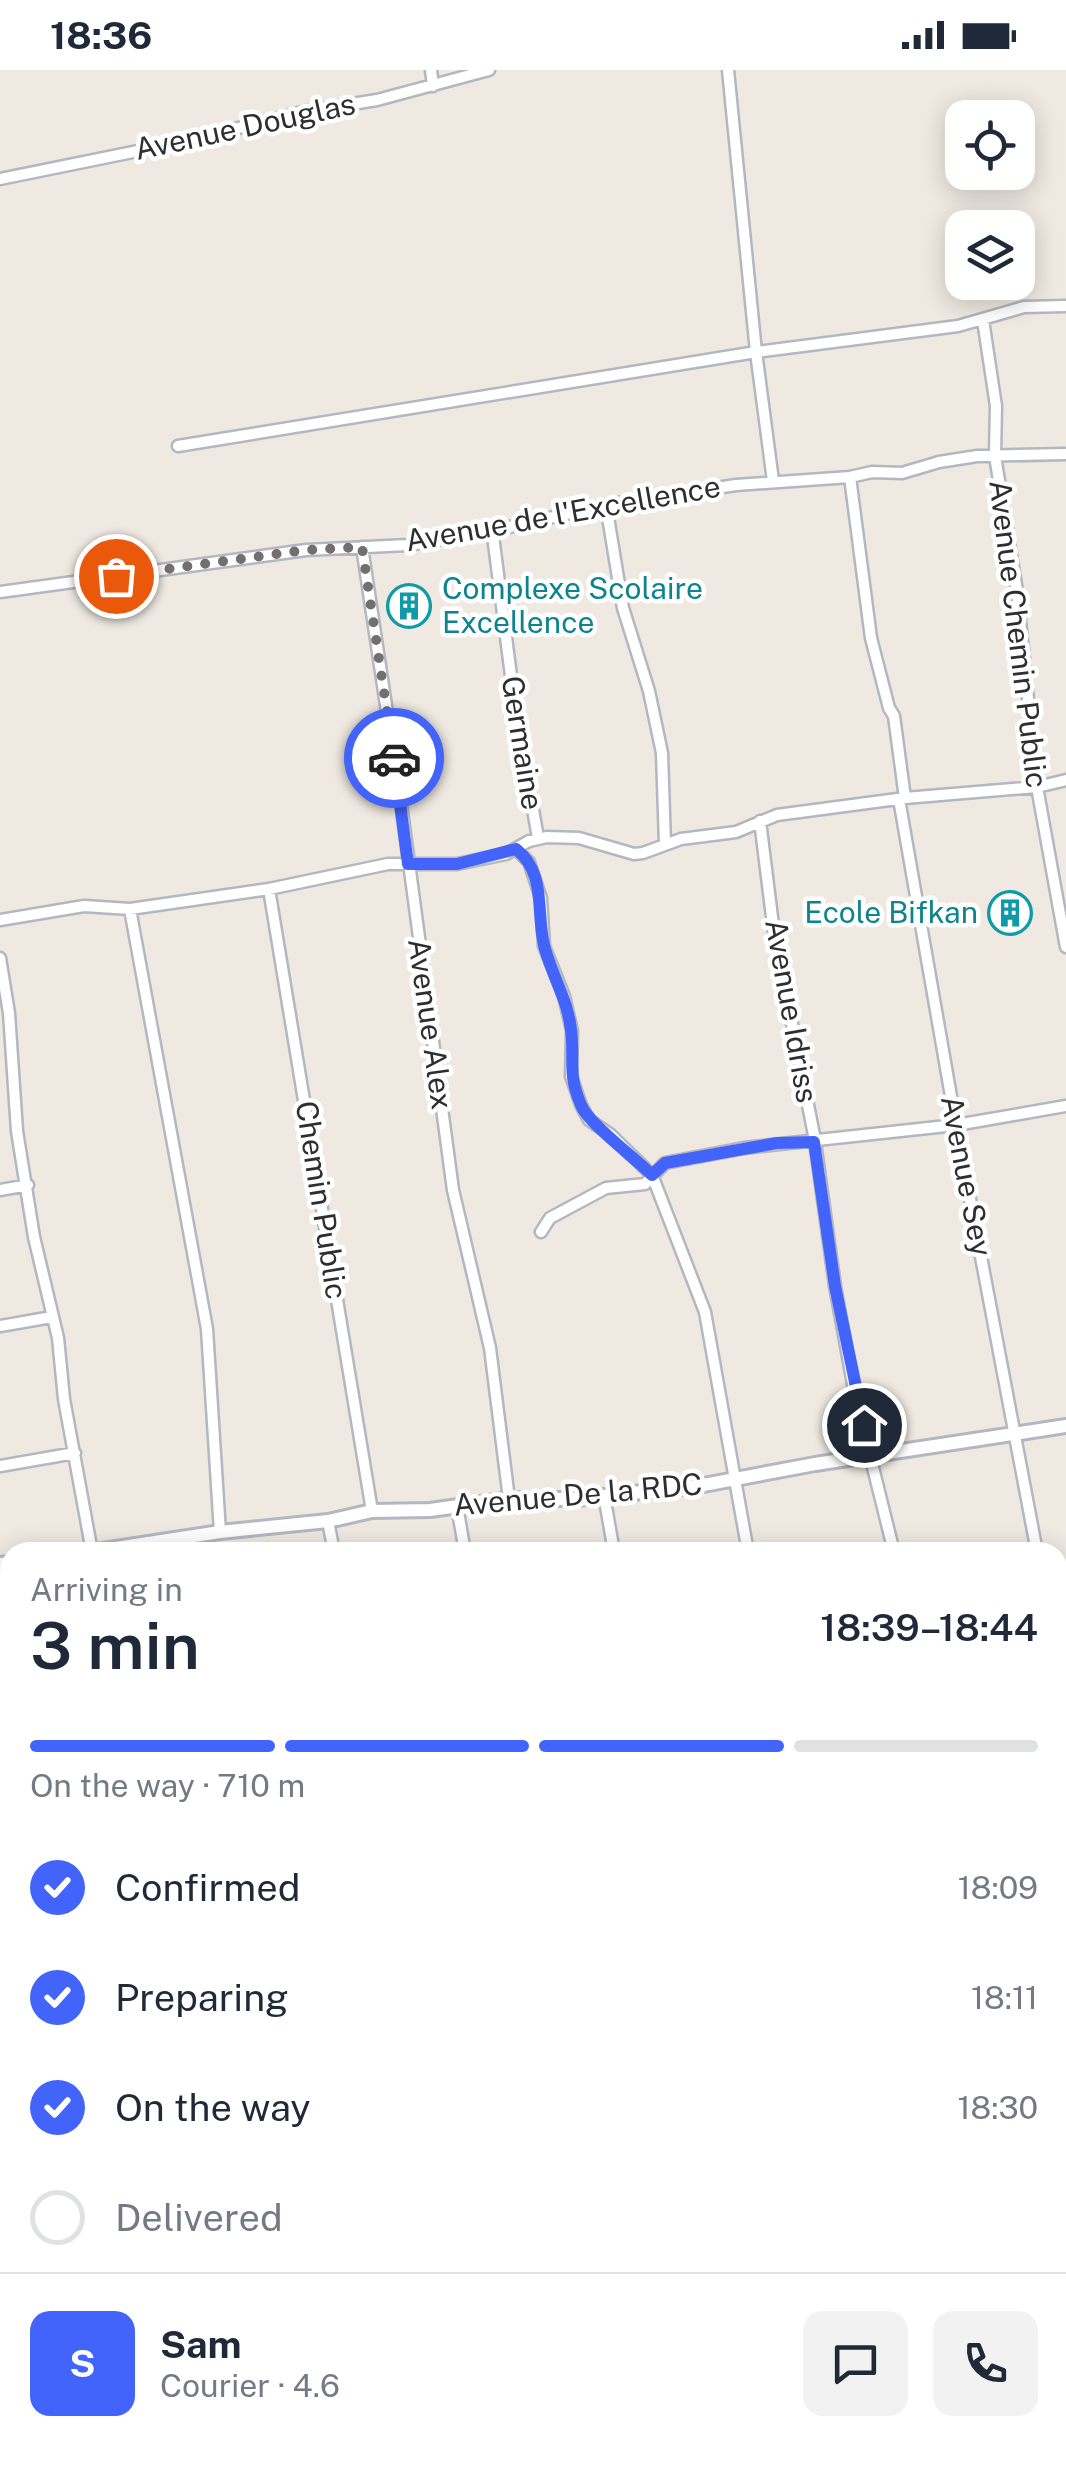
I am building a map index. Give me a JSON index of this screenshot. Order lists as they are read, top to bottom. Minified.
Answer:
{"streets":{"street":["Avenue Douglas","Avenue de l'Excellence","Avenue Chemin Public","Germaine","Avenue Idriss","Avenue Alex","Avenue Sey","Chemin Public","Avenue De la RDC"]},"crossings":[["Avenue de l'Excellence","Avenue Chemin Public"],["Avenue de l'Excellence","Germaine"],["Avenue de l'Excellence","Avenue Alex"],["Avenue de l'Excellence","Avenue Sey"],["Avenue Idriss","Avenue De la RDC"],["Avenue Alex","Avenue De la RDC"],["Avenue Sey","Avenue De la RDC"],["Chemin Public","Avenue De la RDC"]],"places":{"building":["Complexe Scolaire Excellence","Ecole Bifkan"]},"page":{"status":"18:36","heading":["3 min","Arriving in","18:39–18:44"],"panel":["Sam","Courier · 4.6"],"bar":"On the way · 710 m","list":[["Confirmed","18:09"],["Preparing","18:11"],["On the way","18:30"],"Delivered"],"round":"S"}}
